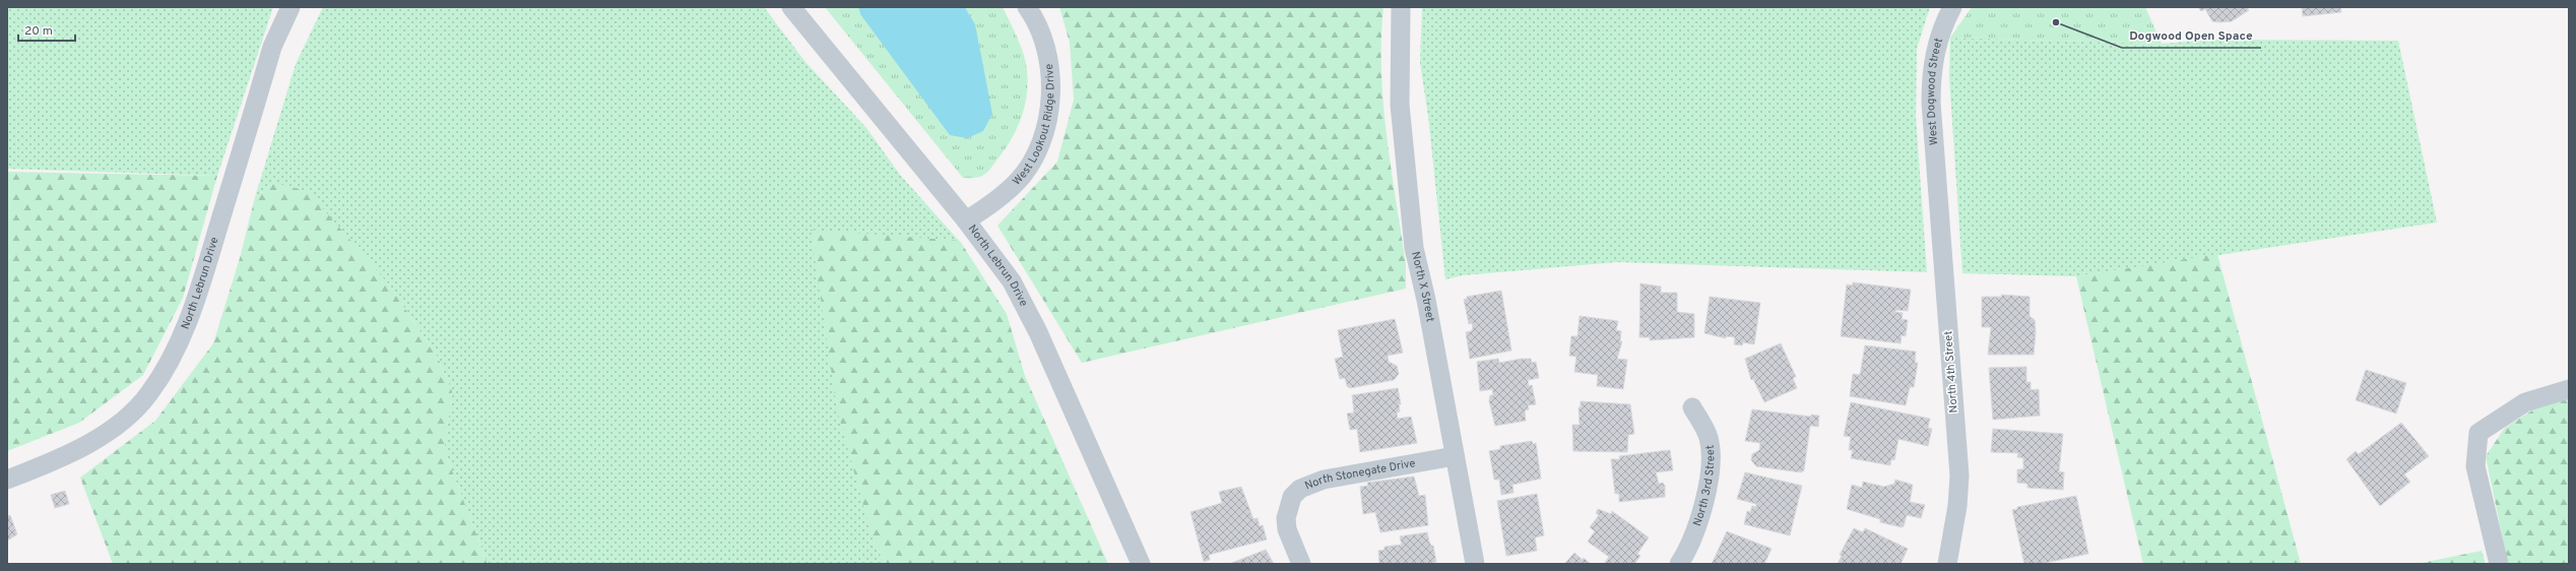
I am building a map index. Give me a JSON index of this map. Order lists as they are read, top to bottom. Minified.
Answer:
{"streets":{"street":["West Dogwood Street","West Lookout Ridge Drive","North Lebrun Drive","North X Street","North 4th Street","North Stonegate Drive","North 3rd Street"]},"crossings":[["West Dogwood Street","North 4th Street"],["West Lookout Ridge Drive","North Lebrun Drive"],["North X Street","North Stonegate Drive"]],"places":["Dogwood Open Space"],"scale_bar":"20 m"}
